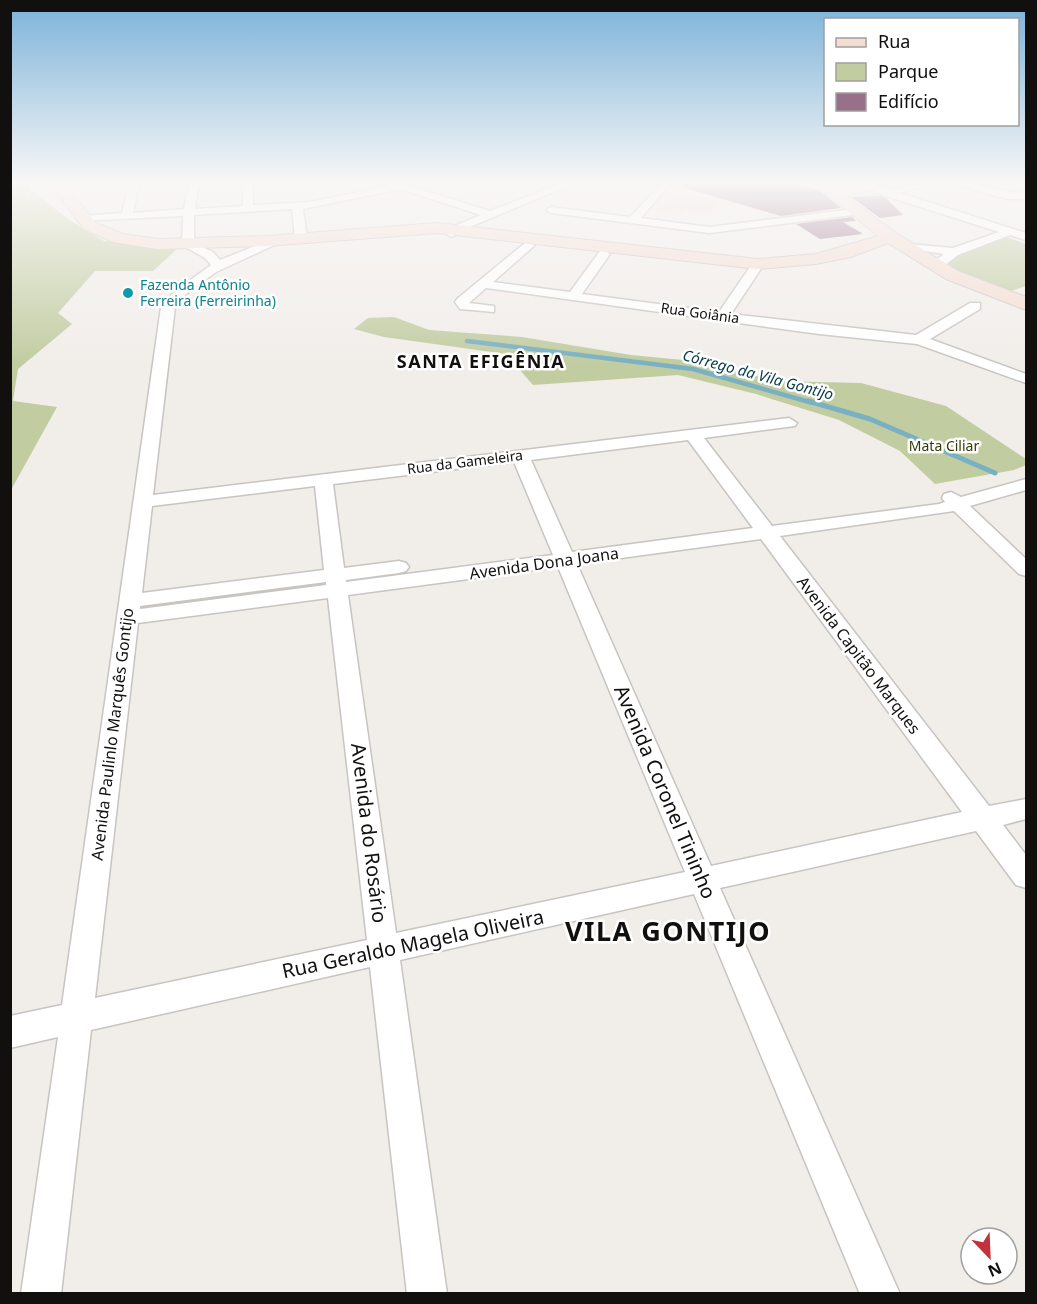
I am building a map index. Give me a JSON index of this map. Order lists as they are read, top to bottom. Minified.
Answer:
{"streets":{"street":["Rua Goiânia","Rua da Gameleira","Avenida Dona Joana","Avenida Capitão Marques","Avenida Paulinlo Marquês Gontijo","Avenida Coronel Tininho","Avenida do Rosário","Rua Geraldo Magela Oliveira"]},"crossings":[["Rua da Gameleira","Avenida Capitão Marques"],["Rua da Gameleira","Avenida Paulinlo Marquês Gontijo"],["Rua da Gameleira","Avenida Coronel Tininho"],["Rua da Gameleira","Avenida do Rosário"],["Avenida Dona Joana","Avenida Capitão Marques"],["Avenida Dona Joana","Avenida Paulinlo Marquês Gontijo"],["Avenida Dona Joana","Avenida Coronel Tininho"],["Avenida Dona Joana","Avenida do Rosário"],["Avenida Capitão Marques","Rua Geraldo Magela Oliveira"],["Avenida Paulinlo Marquês Gontijo","Rua Geraldo Magela Oliveira"],["Avenida Coronel Tininho","Rua Geraldo Magela Oliveira"],["Avenida do Rosário","Rua Geraldo Magela Oliveira"]],"districts":["SANTA EFIGÊNIA","VILA GONTIJO"],"water":["Córrego da Vila Gontijo"],"parks":["Mata Ciliar"],"places":["Fazenda Antônio Ferreira (Ferreirinha)"],"legend":["Rua","Parque","Edifício"],"north":"bottom right"}
